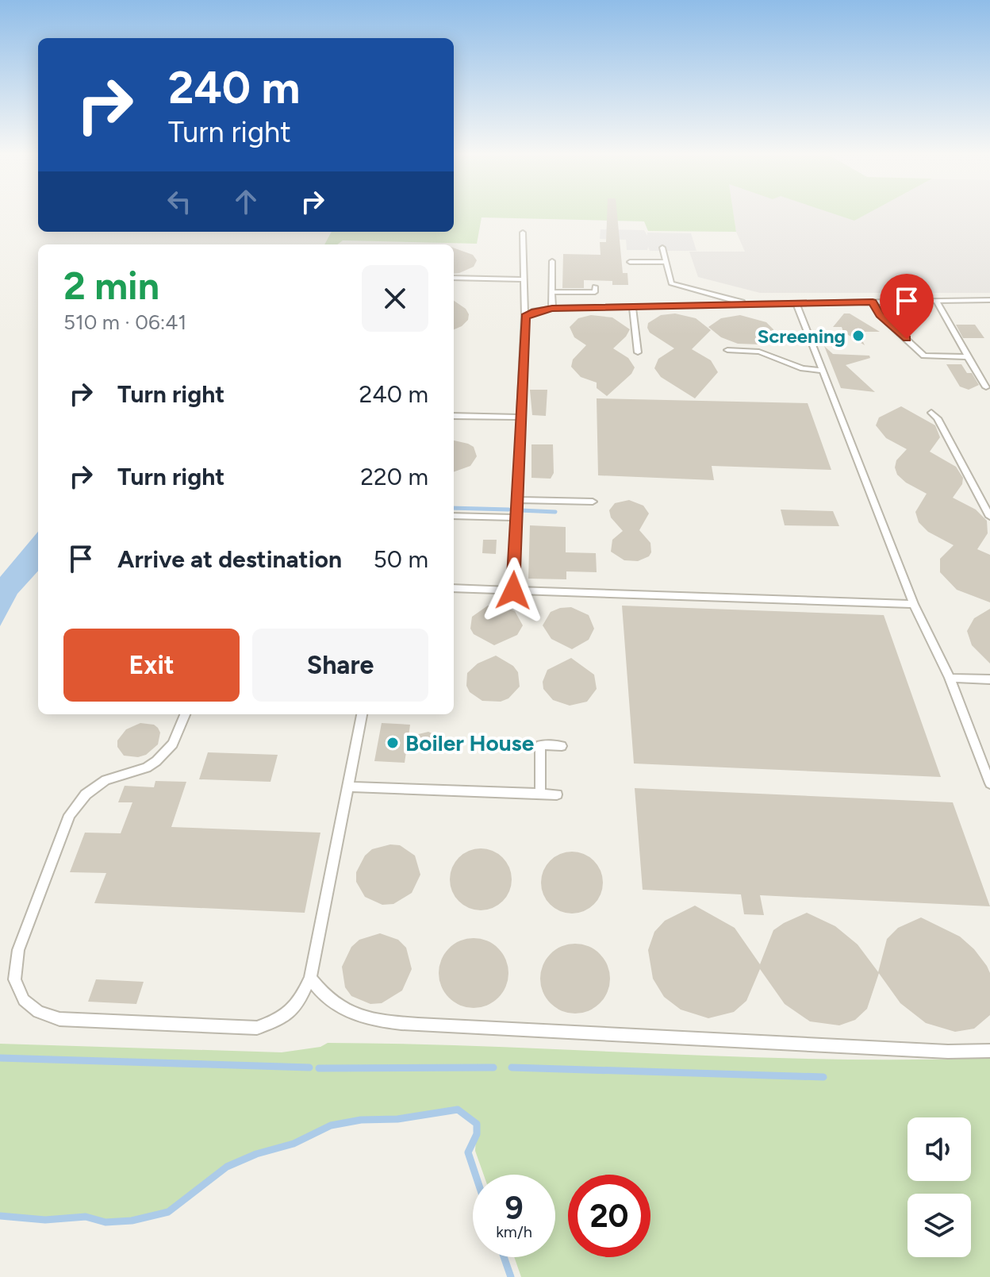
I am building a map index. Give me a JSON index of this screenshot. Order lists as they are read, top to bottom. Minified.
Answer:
{"places":["Screening","Boiler House"],"page":{"turn":["240 m","Turn right"],"heading":["2 min","510 m · 06:41"],"list":[{"name":"Turn right","value":"240 m"},{"name":"Turn right","value":"220 m"},{"name":"Arrive at destination","value":"50 m"}],"buttons":["Exit","Share"],"speed":"9 km/h","limit":"20"}}
